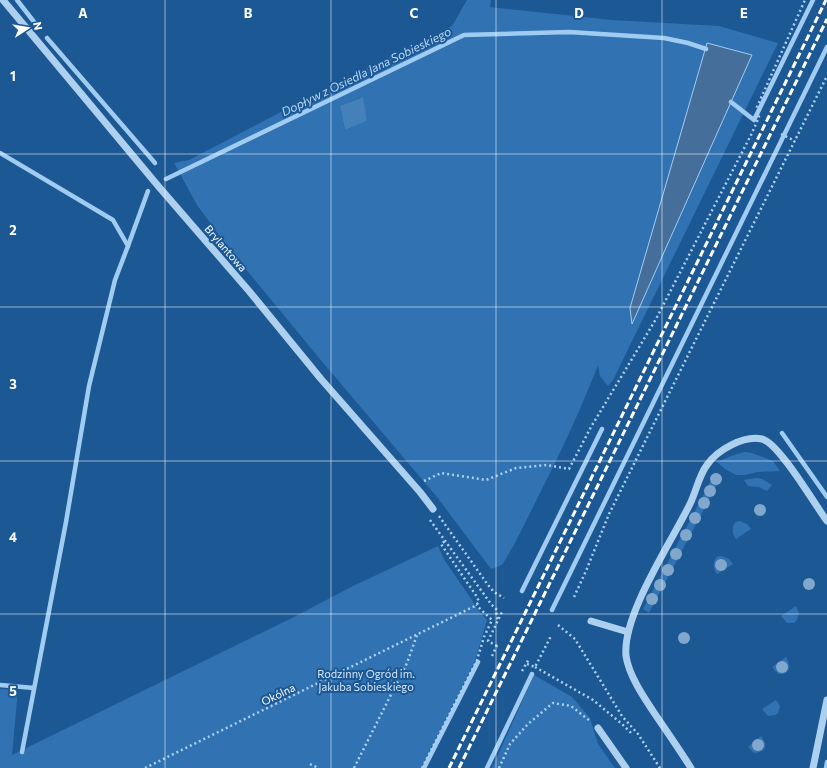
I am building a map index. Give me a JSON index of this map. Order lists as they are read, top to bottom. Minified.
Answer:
{"streets":{"street":["Brylantowa"],"path":["Okólna"]},"water":["Dopływ z Osiedla Jana Sobieskiego"],"parks":["Rodzinny Ogród im. Jakuba Sobieskiego"],"north":"right","grid":{"columns":["A","B","C","D","E"],"rows":["1","2","3","4","5"]}}
